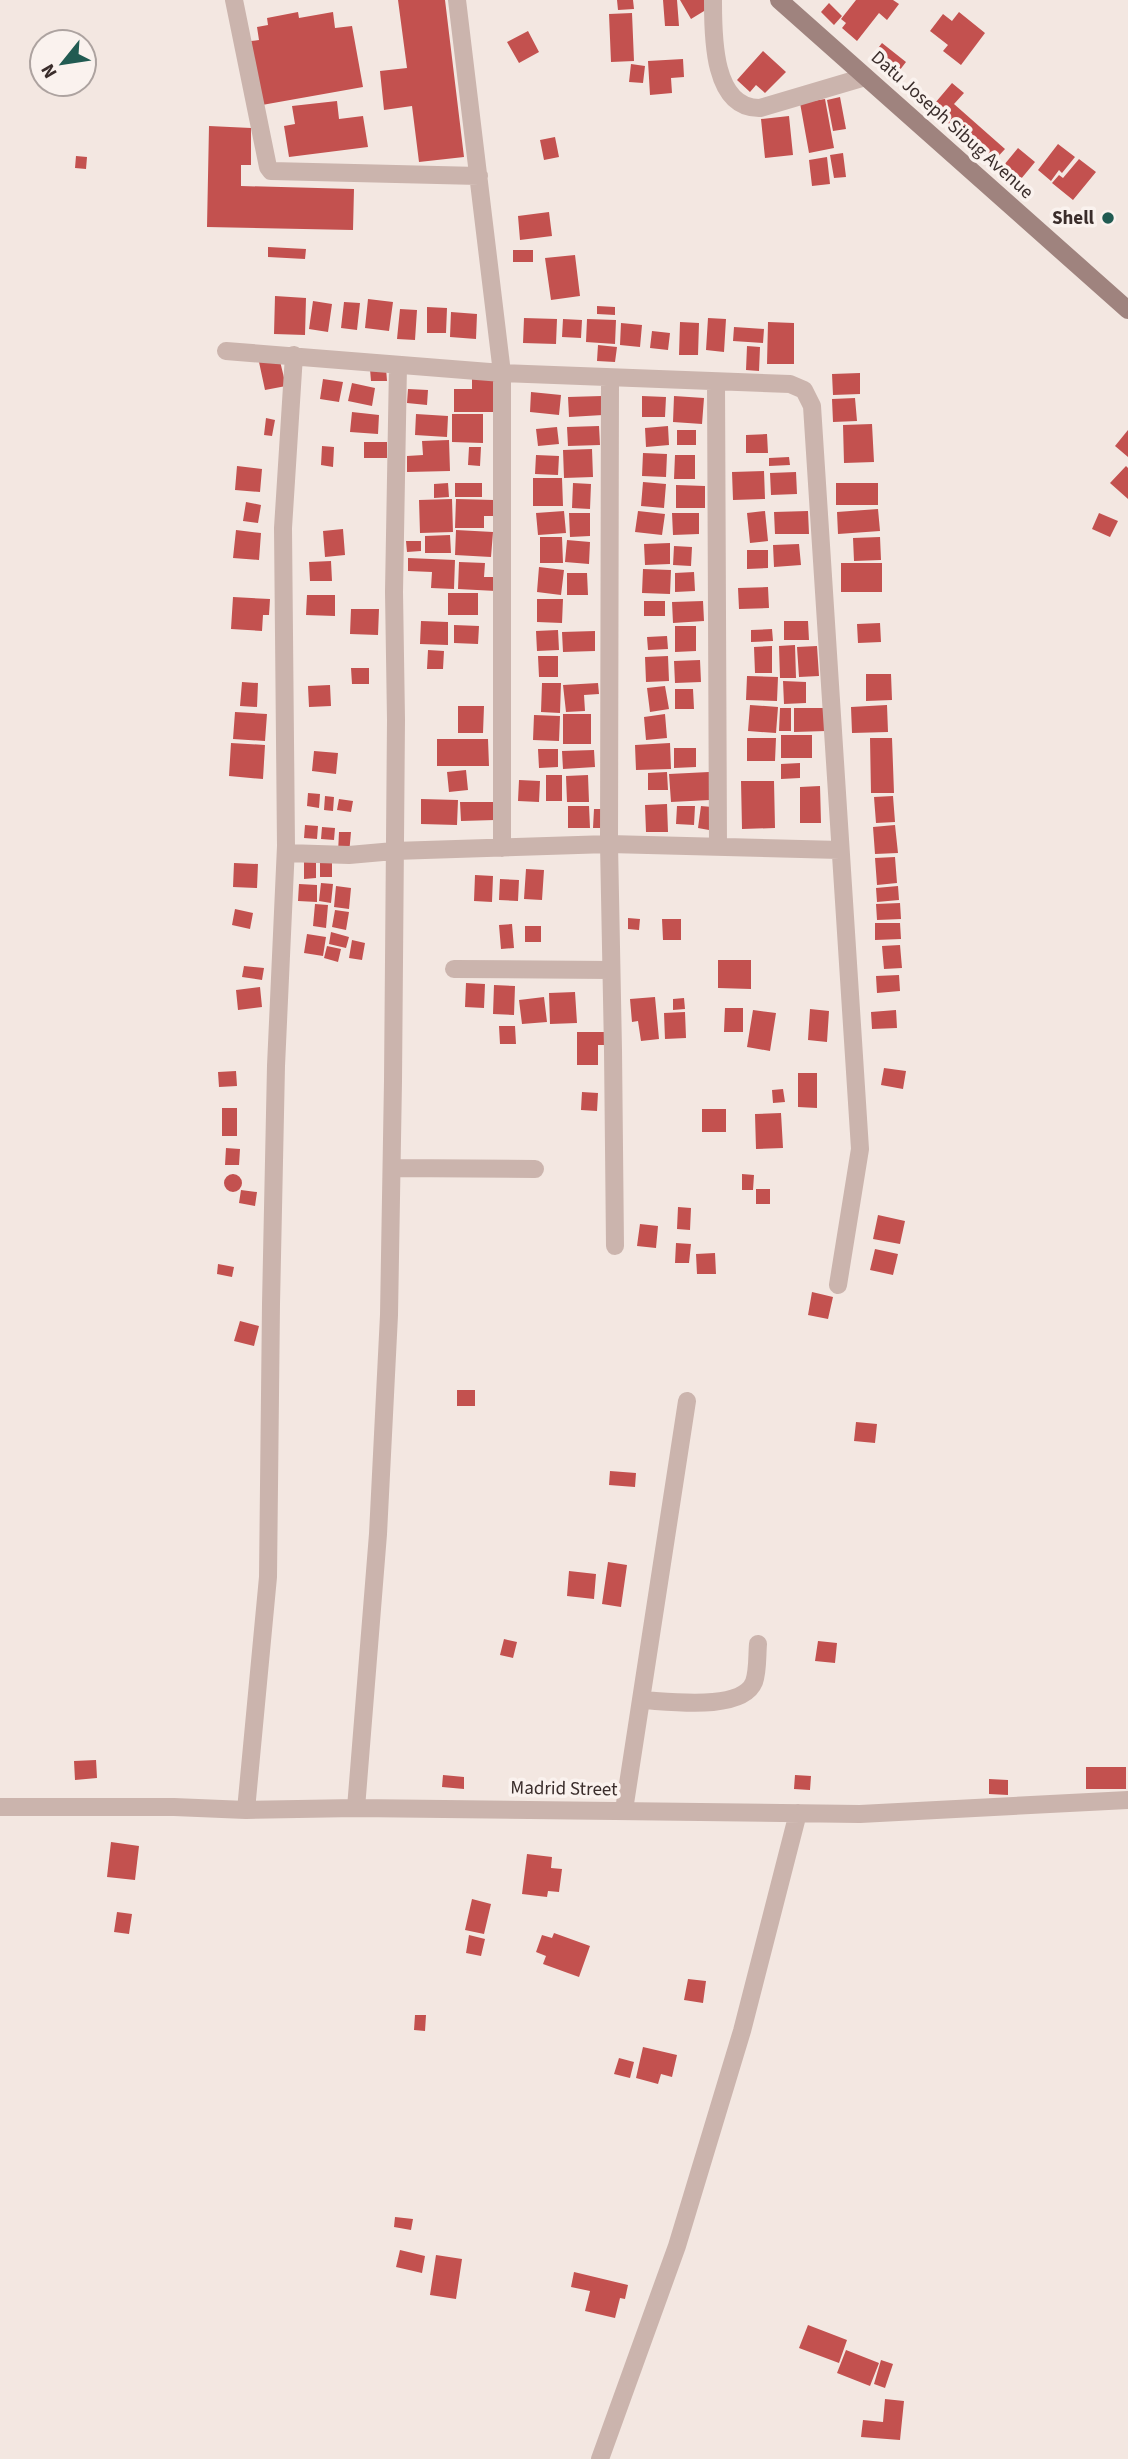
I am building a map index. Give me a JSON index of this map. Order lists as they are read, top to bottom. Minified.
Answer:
{"streets":{"main road":["Datu Joseph Sibug Avenue"],"street":["Madrid Street"]},"places":["Shell"],"north":"bottom left"}
